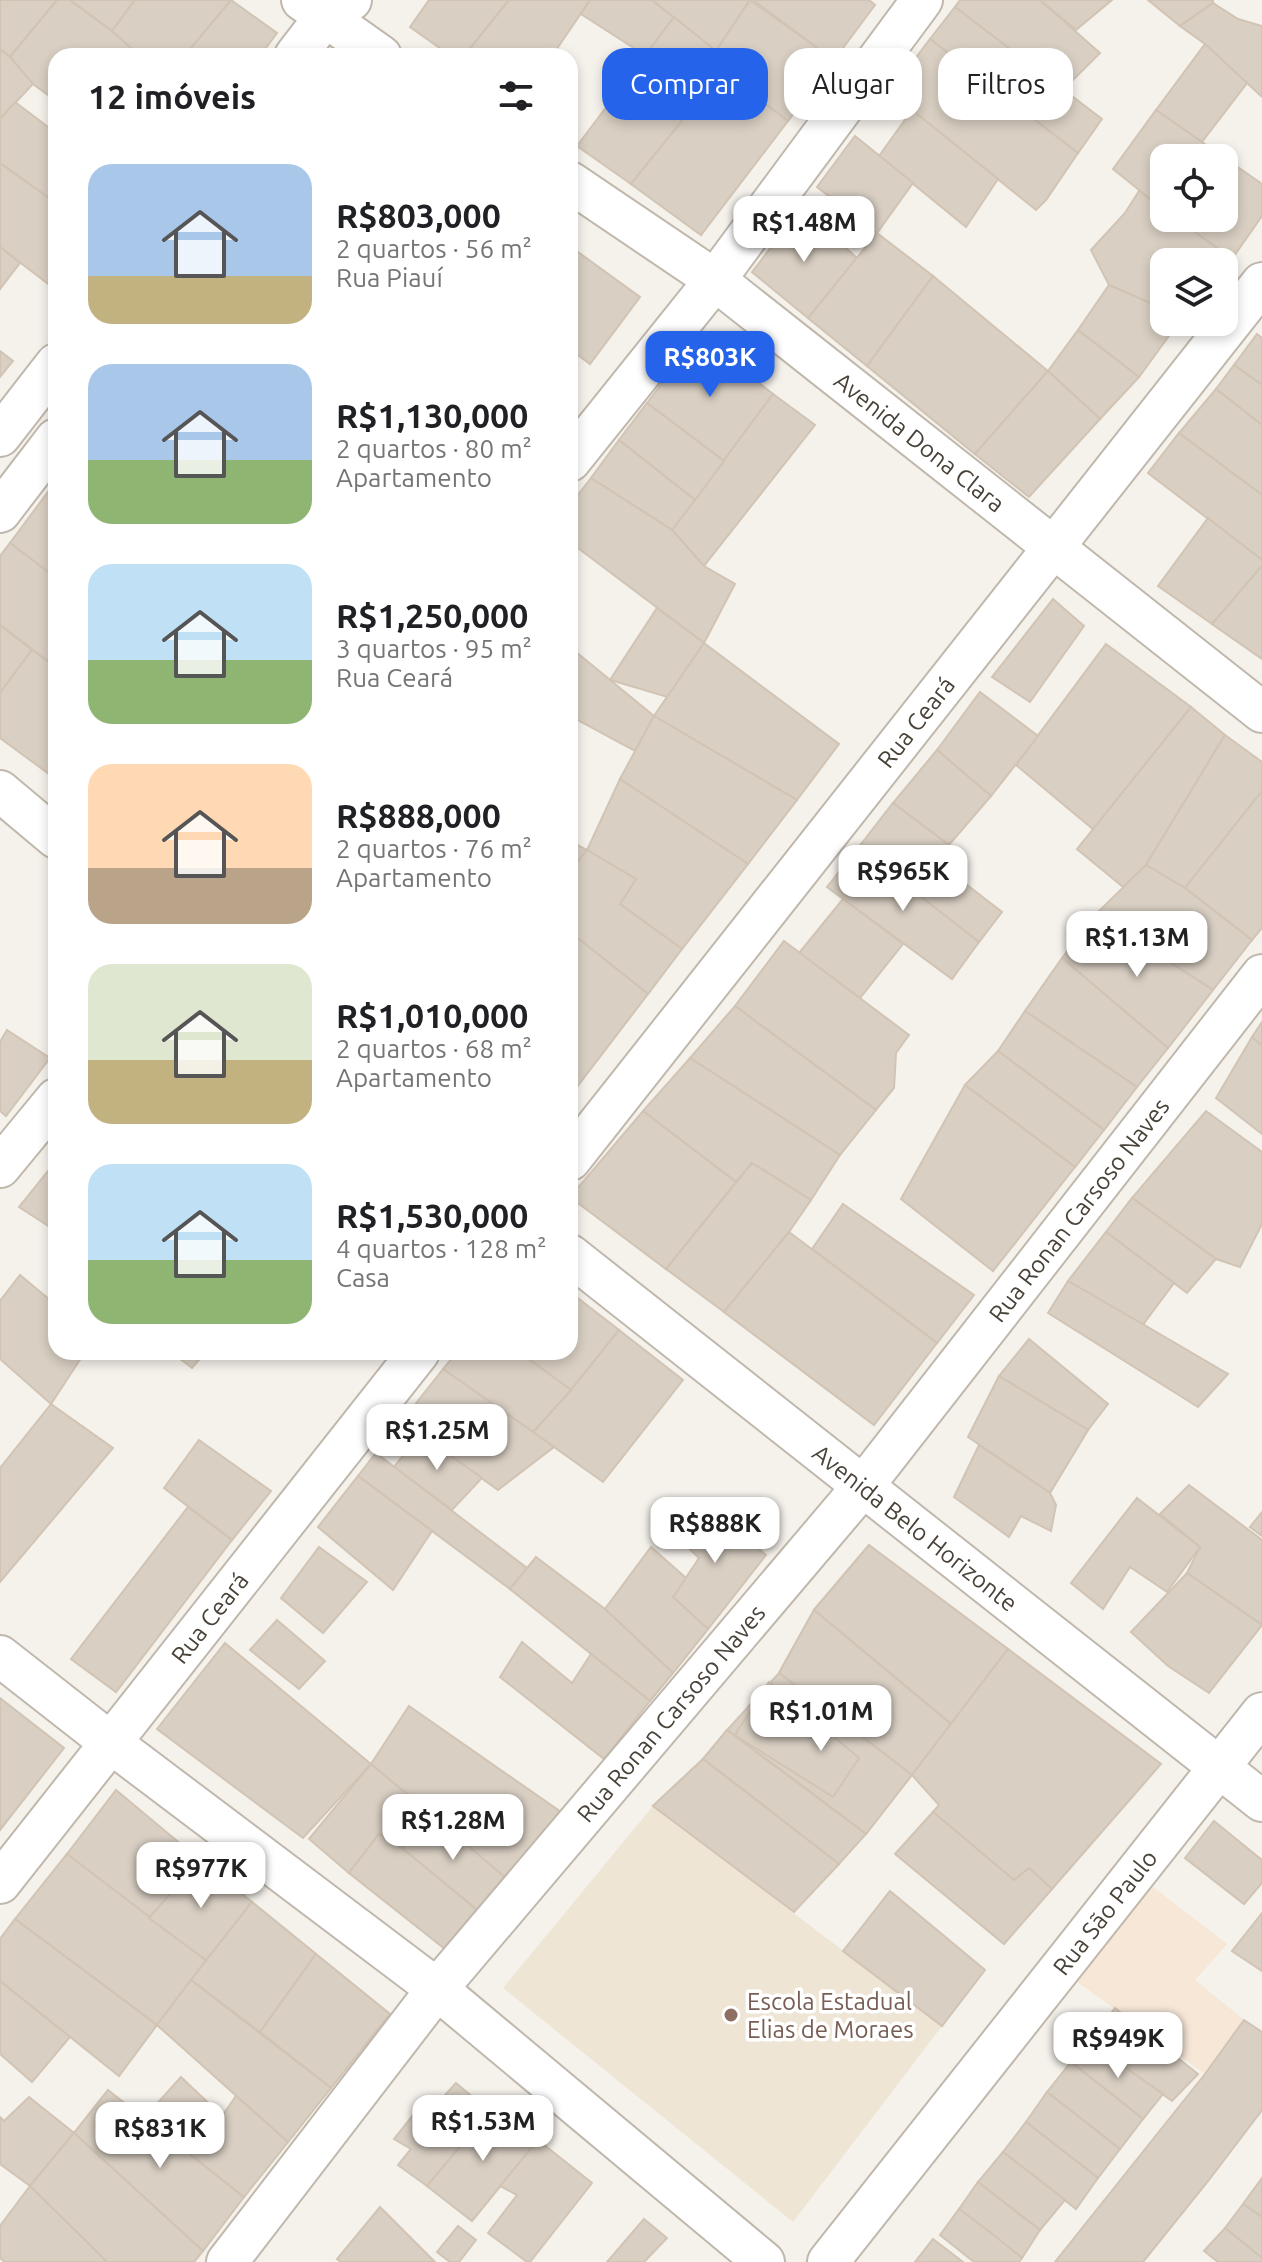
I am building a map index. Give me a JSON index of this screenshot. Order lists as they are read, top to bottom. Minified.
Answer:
{"streets":{"street":["Avenida Dona Clara","Rua Ceará","Rua Ronan Carsoso Naves","Avenida Belo Horizonte","Rua São Paulo"]},"crossings":[["Avenida Dona Clara","Rua Ceará"],["Rua Ronan Carsoso Naves","Avenida Belo Horizonte"],["Avenida Belo Horizonte","Rua São Paulo"]],"places":["Escola Estadual Elias de Moraes"],"page":{"chip":["Comprar","Alugar","Filtros"],"heading":"12 imóveis","list":[{"name":"R$803,000","note":"2 quartos · 56 m² · Rua Piauí"},{"name":"R$1,130,000","note":"2 quartos · 80 m² · Apartamento"},{"name":"R$1,250,000","note":"3 quartos · 95 m² · Rua Ceará"},{"name":"R$888,000","note":"2 quartos · 76 m² · Apartamento"},{"name":"R$1,010,000","note":"2 quartos · 68 m² · Apartamento"},{"name":"R$1,530,000","note":"4 quartos · 128 m² · Casa"}],"price":["R$1.48M","R$803K","R$965K","R$1.13M","R$1.25M","R$888K","R$1.01M","R$1.28M","R$977K","R$949K","R$1.53M","R$831K"]}}
